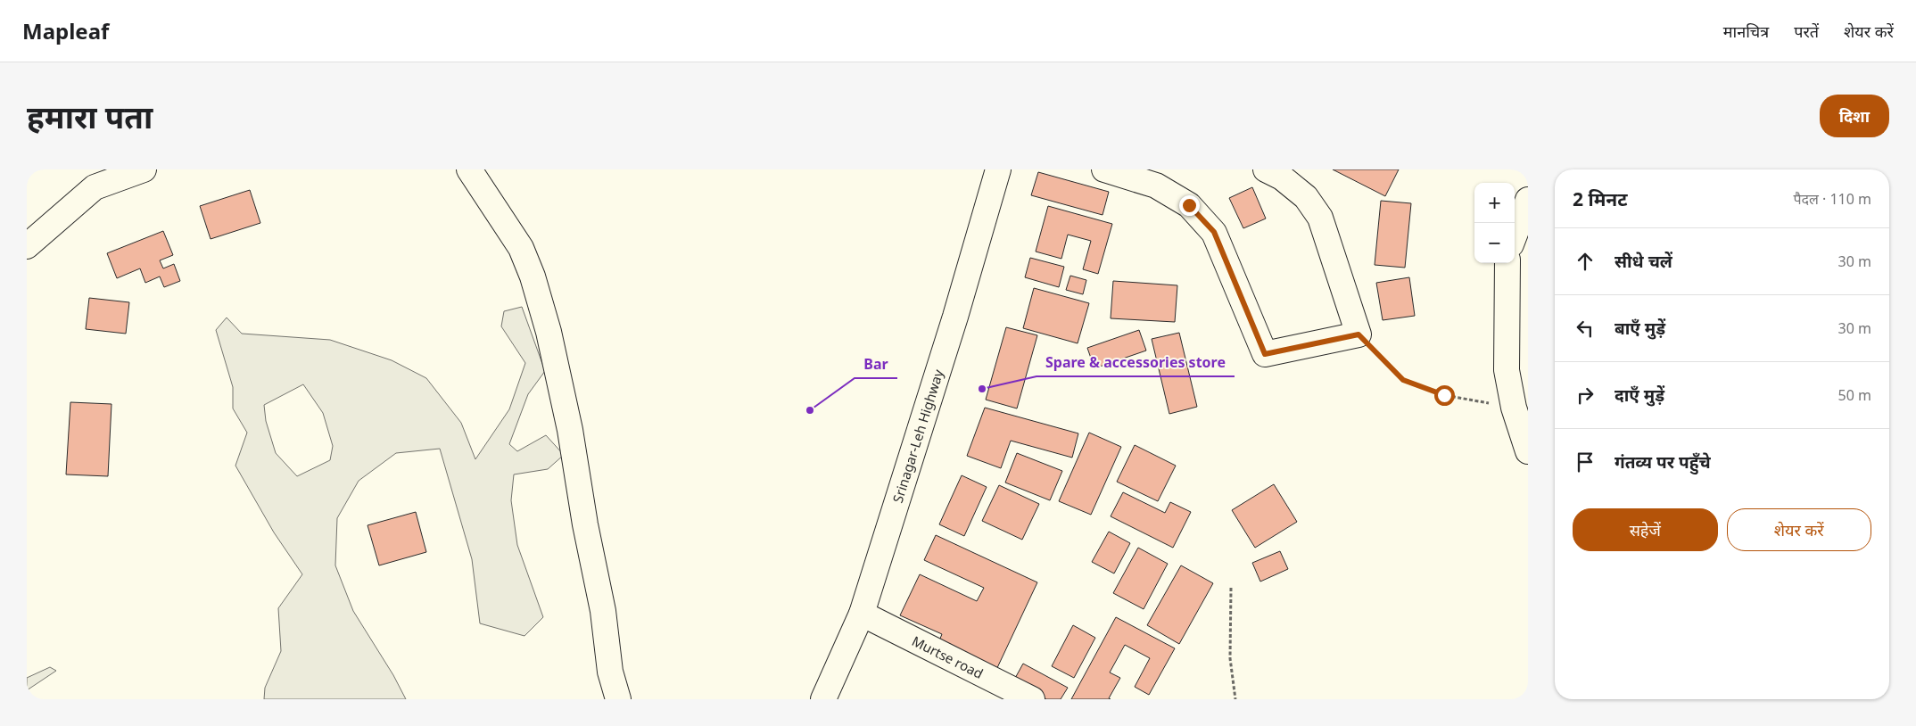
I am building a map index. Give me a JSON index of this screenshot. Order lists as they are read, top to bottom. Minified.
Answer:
{"streets":{"main road":["Srinagar-Leh Highway","Murtse road"]},"crossings":[["Srinagar-Leh Highway","Murtse road"]],"places":["Spare & accessories store","Bar"],"page":{"header":"Mapleaf","nav":["मानचित्र","परतें","शेयर करें"],"buttons":["दिशा",["सहेजें","शेयर करें"]],"title":"हमारा पता","heading":["2 मिनट","पैदल · 110 m"],"map_buttons":["+","−"],"list":[["सीधे चलें","30 m"],["बाएँ मुड़ें","30 m"],["दाएँ मुड़ें","50 m"],"गंतव्य पर पहुँचे"]}}
